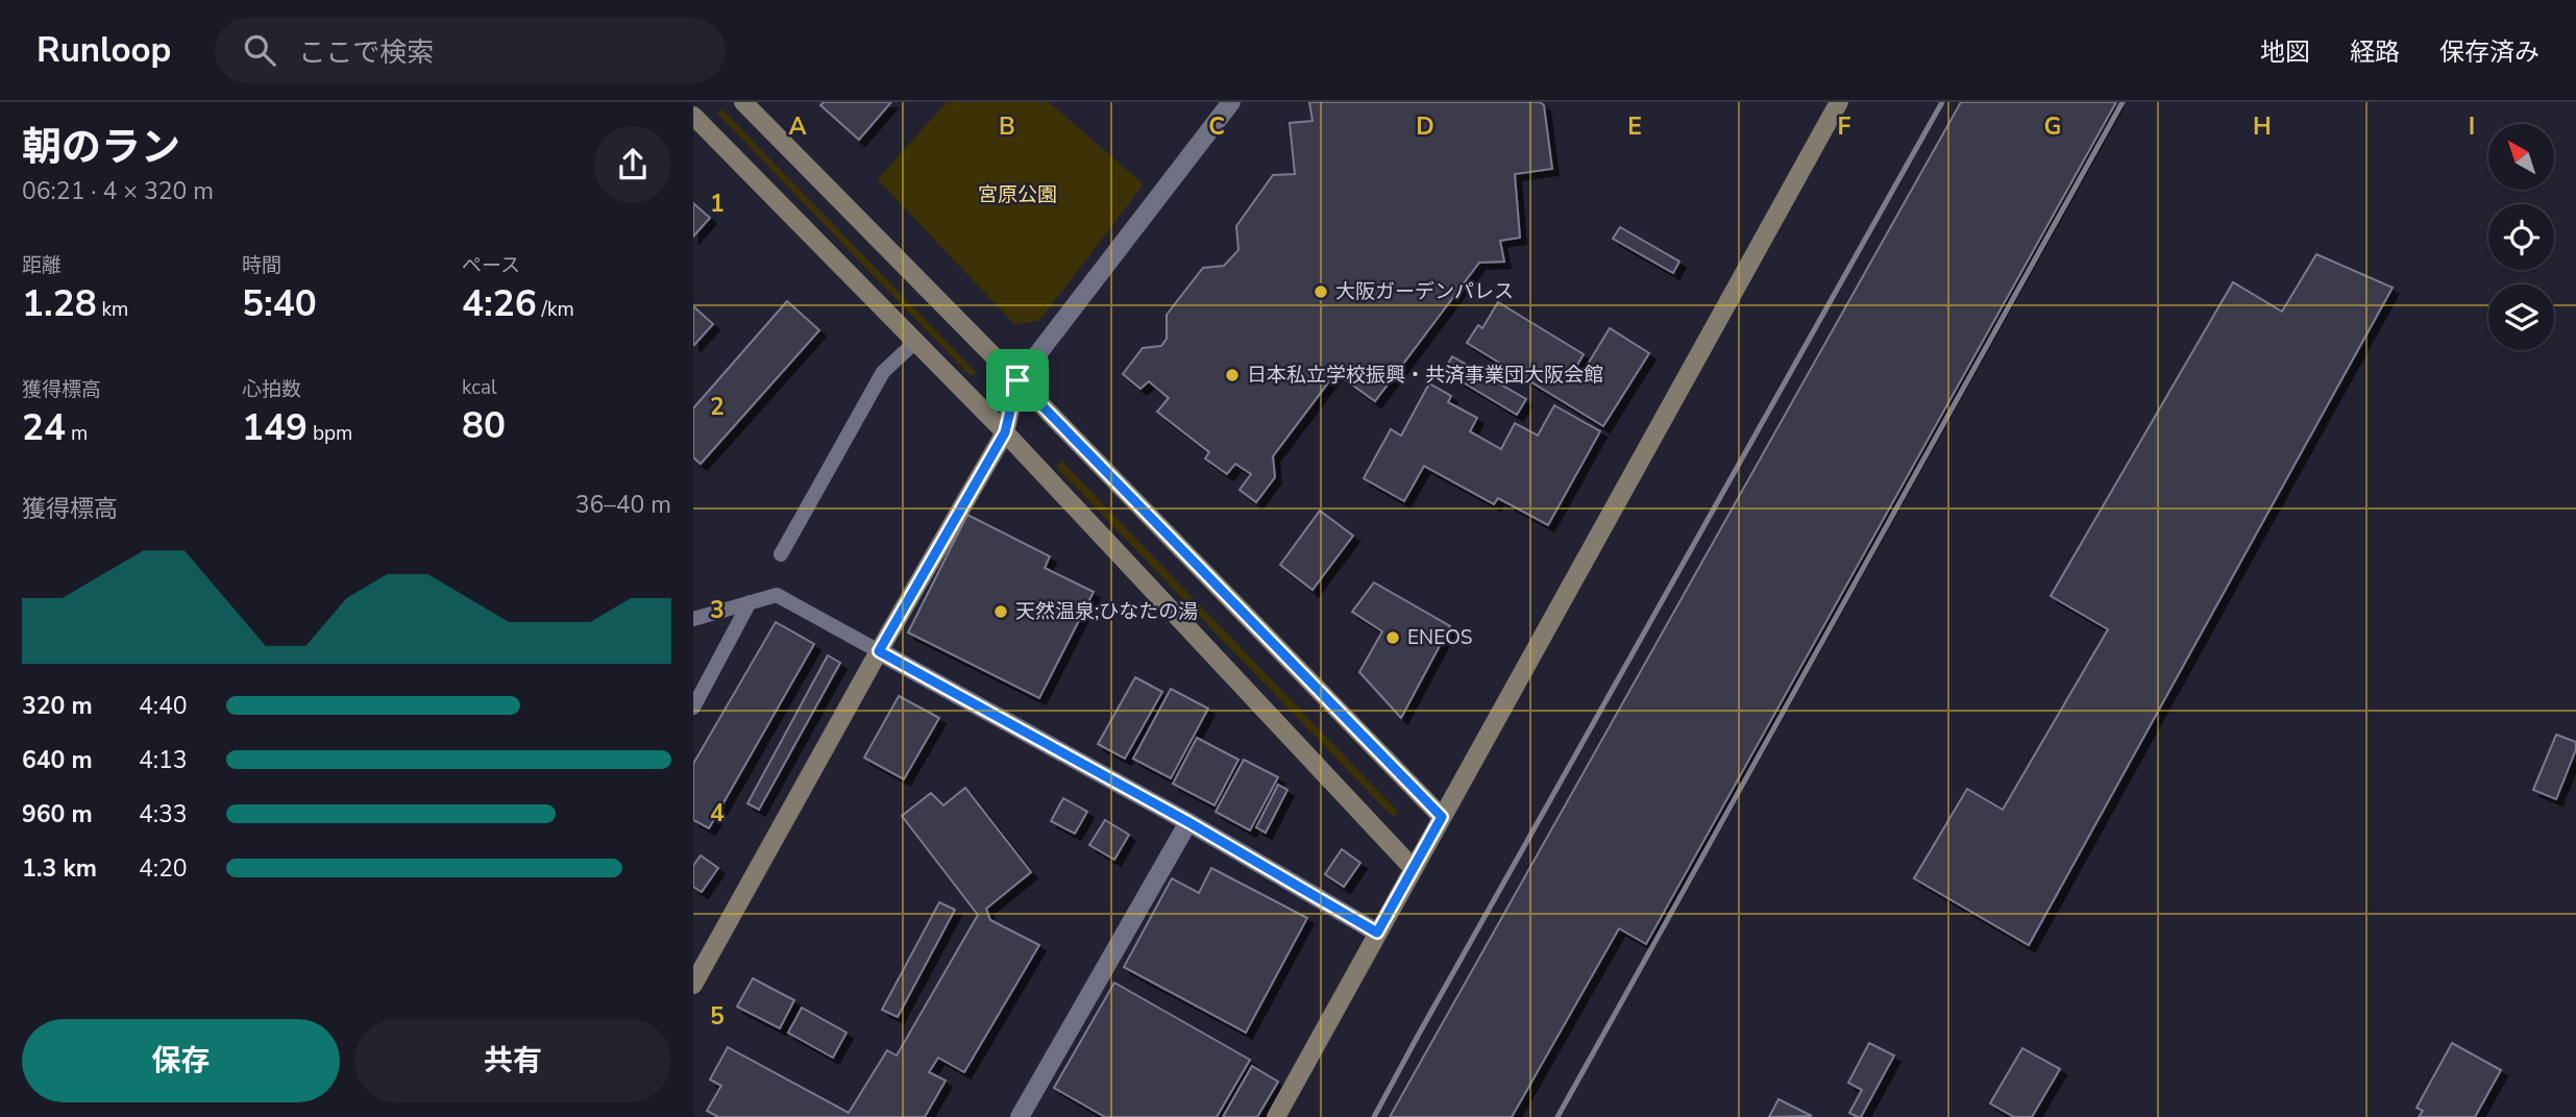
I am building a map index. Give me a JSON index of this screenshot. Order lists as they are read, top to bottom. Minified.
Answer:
{"parks":["宮原公園"],"places":["大阪ガーデンパレス","日本私立学校振興・共済事業団大阪会館","天然温泉;ひなたの湯","ENEOS"],"north":"top left","page":{"header":"Runloop","search":"ここで検索","nav":["地図","経路","保存済み"],"heading":["朝のラン","06:21 · 4 × 320 m"],"stats":[["距離","1.28 km"],["時間","5:40"],["ペース","4:26 /km"],["獲得標高","24 m"],["心拍数","149 bpm"],["kcal","80"]],"chart":["獲得標高","36–40 m"],"list":[{"name":"320 m","note":"4:40"},{"name":"640 m","note":"4:13"},{"name":"960 m","note":"4:33"},{"name":"1.3 km","note":"4:20"}],"buttons":["保存","共有"]},"grid":{"columns":["A","B","C","D","E","F","G","H","I"],"rows":["1","2","3","4","5"]}}
